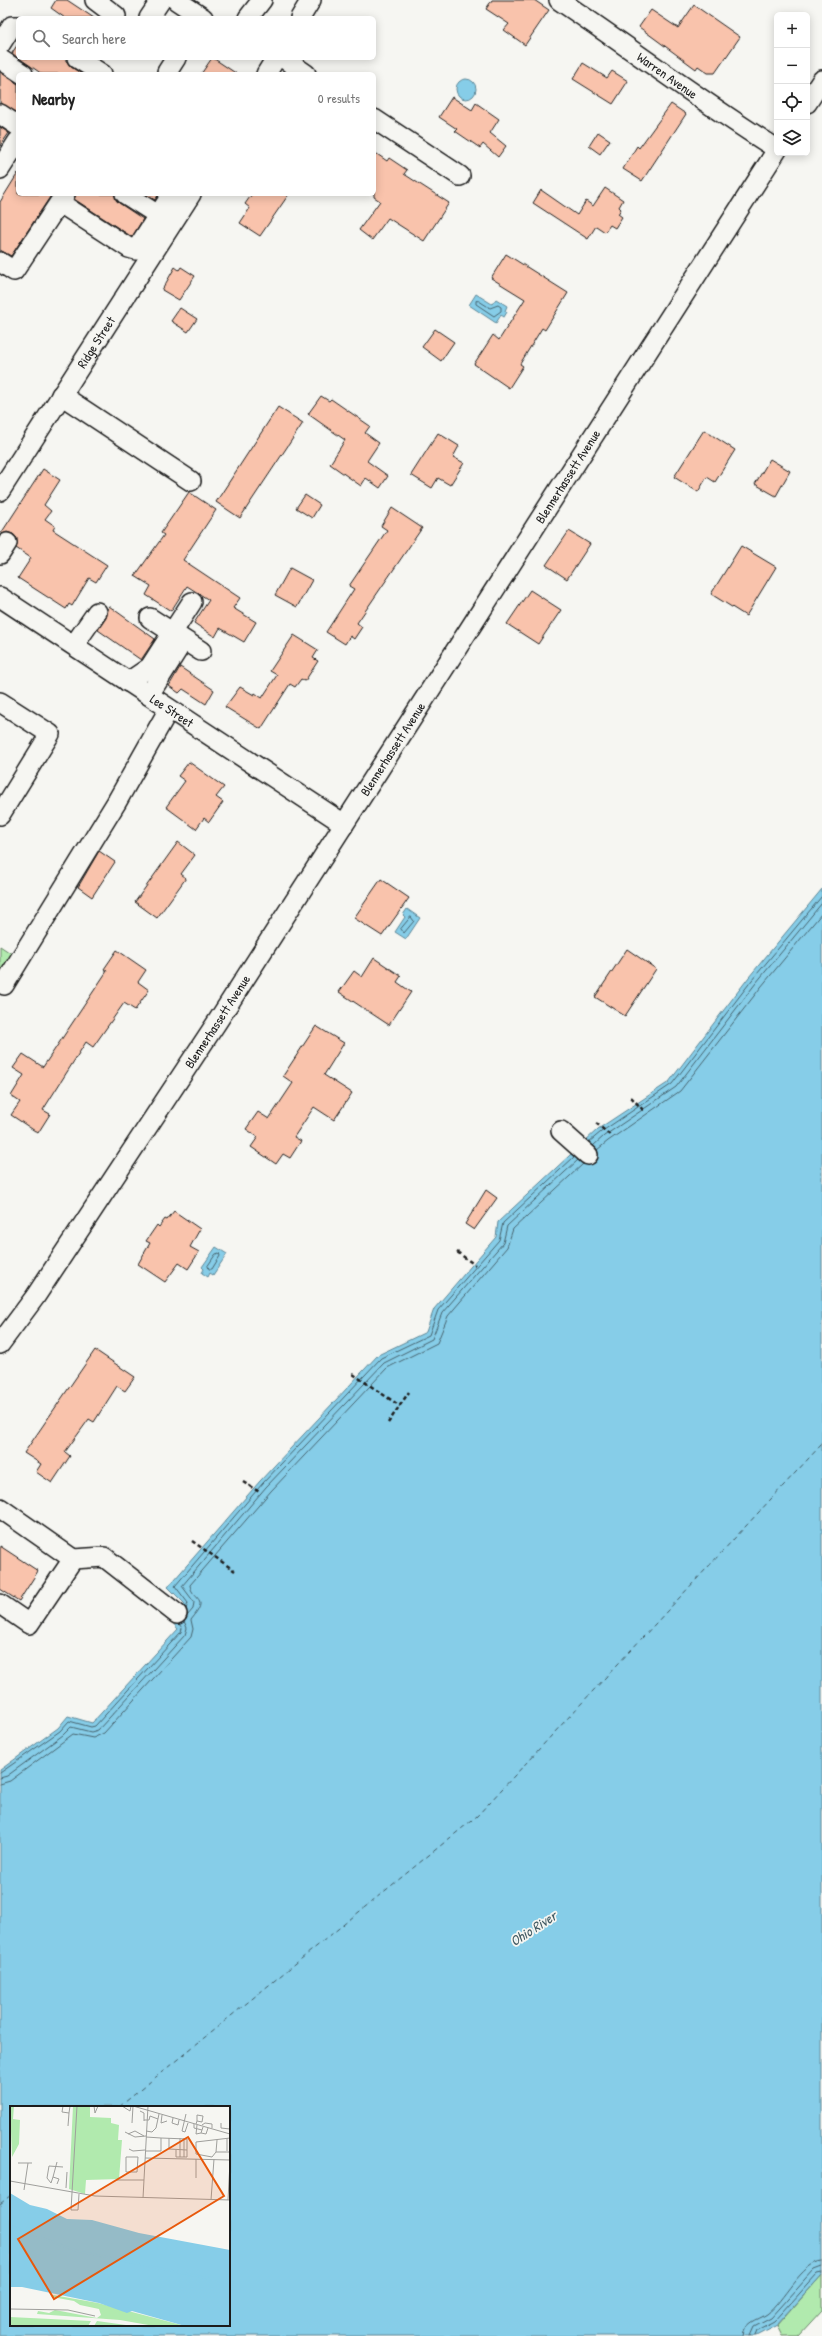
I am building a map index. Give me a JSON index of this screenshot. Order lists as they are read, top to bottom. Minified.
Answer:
{"streets":{"street":["Warren Avenue","Ridge Street","Blennerhassett Avenue","Lee Street"]},"crossings":[["Blennerhassett Avenue","Lee Street"]],"water":["Ohio River"],"page":{"map_buttons":["+","−"],"search":"Search here","heading":["Nearby","0 results"]}}
